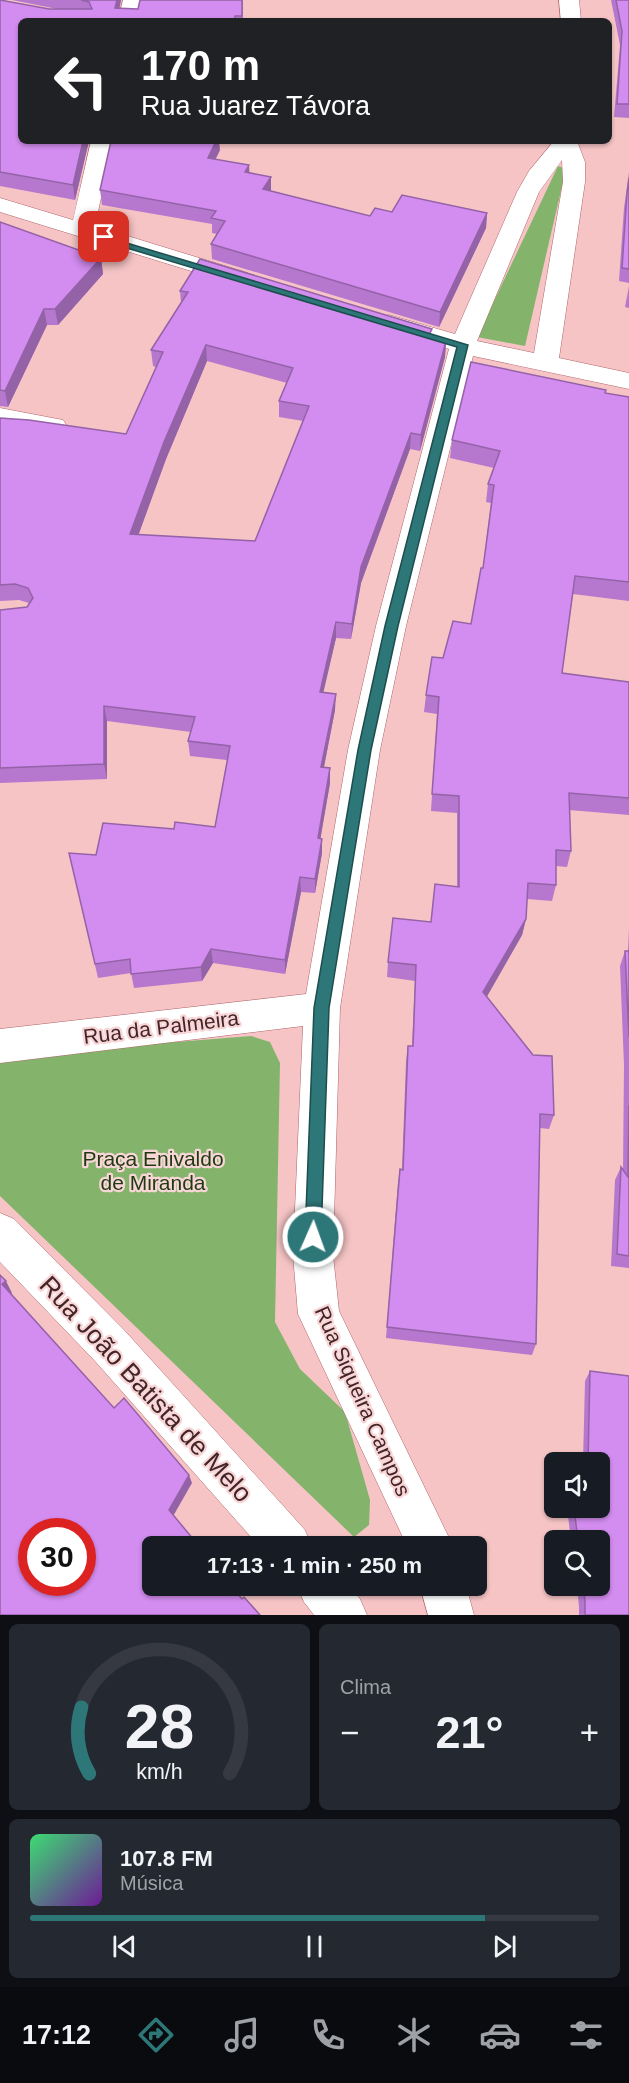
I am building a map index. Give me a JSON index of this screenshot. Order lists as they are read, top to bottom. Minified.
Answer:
{"streets":{"street":["Rua da Palmeira","Rua João Batista de Melo","Rua Siqueira Campos"]},"crossings":[["Rua da Palmeira","Rua Siqueira Campos"]],"parks":["Praça Enivaldo de Miranda"],"page":{"turn":["170 m","Rua Juarez Távora"],"limit":"30","trip":"17:13 · 1 min · 250 m","tile":"Clima","heat":["−","21°","+"],"song":["107.8 FM","Música"],"tabs":"17:12","gauge":["28","km/h"]}}
